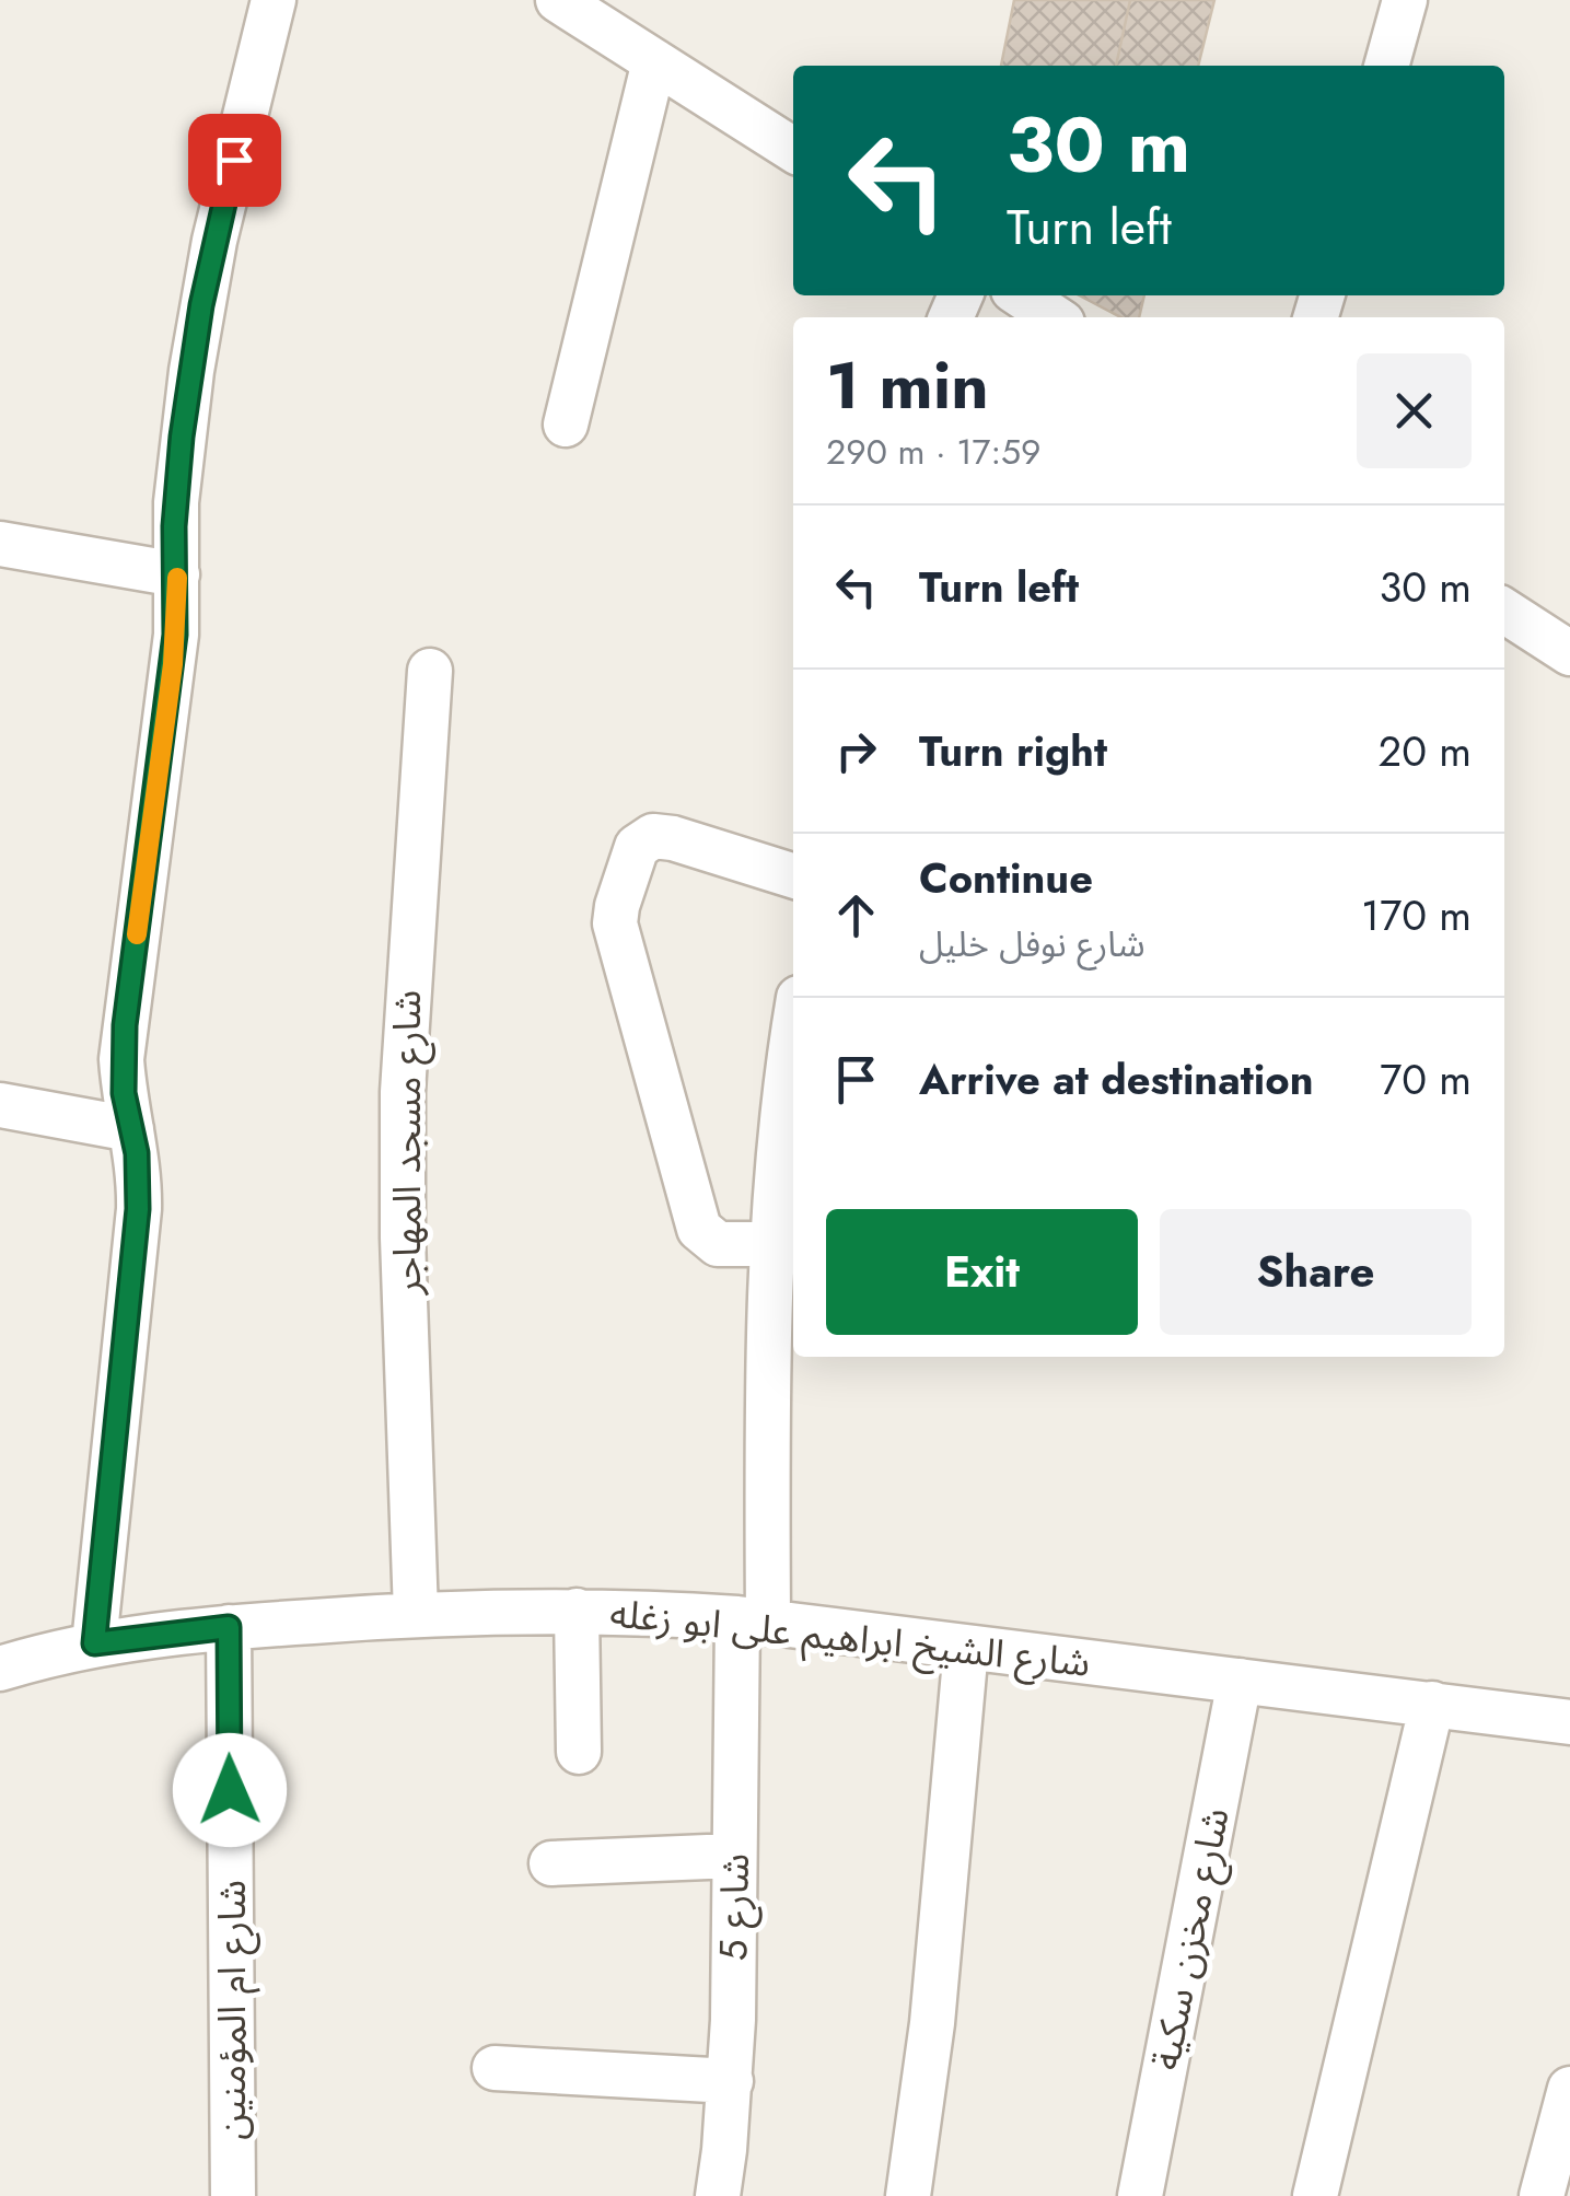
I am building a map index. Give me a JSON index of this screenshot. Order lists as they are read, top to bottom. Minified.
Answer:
{"streets":{"street":["شارع مسجد المهاجر","شارع الشيخ ابراهيم على ابو زغله","شارع 5","شارع مخزن سكية","شارع ام المؤمنين"]},"crossings":[["شارع مسجد المهاجر","شارع الشيخ ابراهيم على ابو زغله"],["شارع الشيخ ابراهيم على ابو زغله","شارع 5"],["شارع الشيخ ابراهيم على ابو زغله","شارع مخزن سكية"],["شارع الشيخ ابراهيم على ابو زغله","شارع ام المؤمنين"]],"page":{"turn":["30 m","Turn left"],"heading":["1 min","290 m · 17:59"],"list":[{"name":"Turn left","value":"30 m"},{"name":"Turn right","value":"20 m"},{"name":"Continue","note":"شارع نوفل خليل","value":"170 m"},{"name":"Arrive at destination","value":"70 m"}],"buttons":["Exit","Share"]}}
